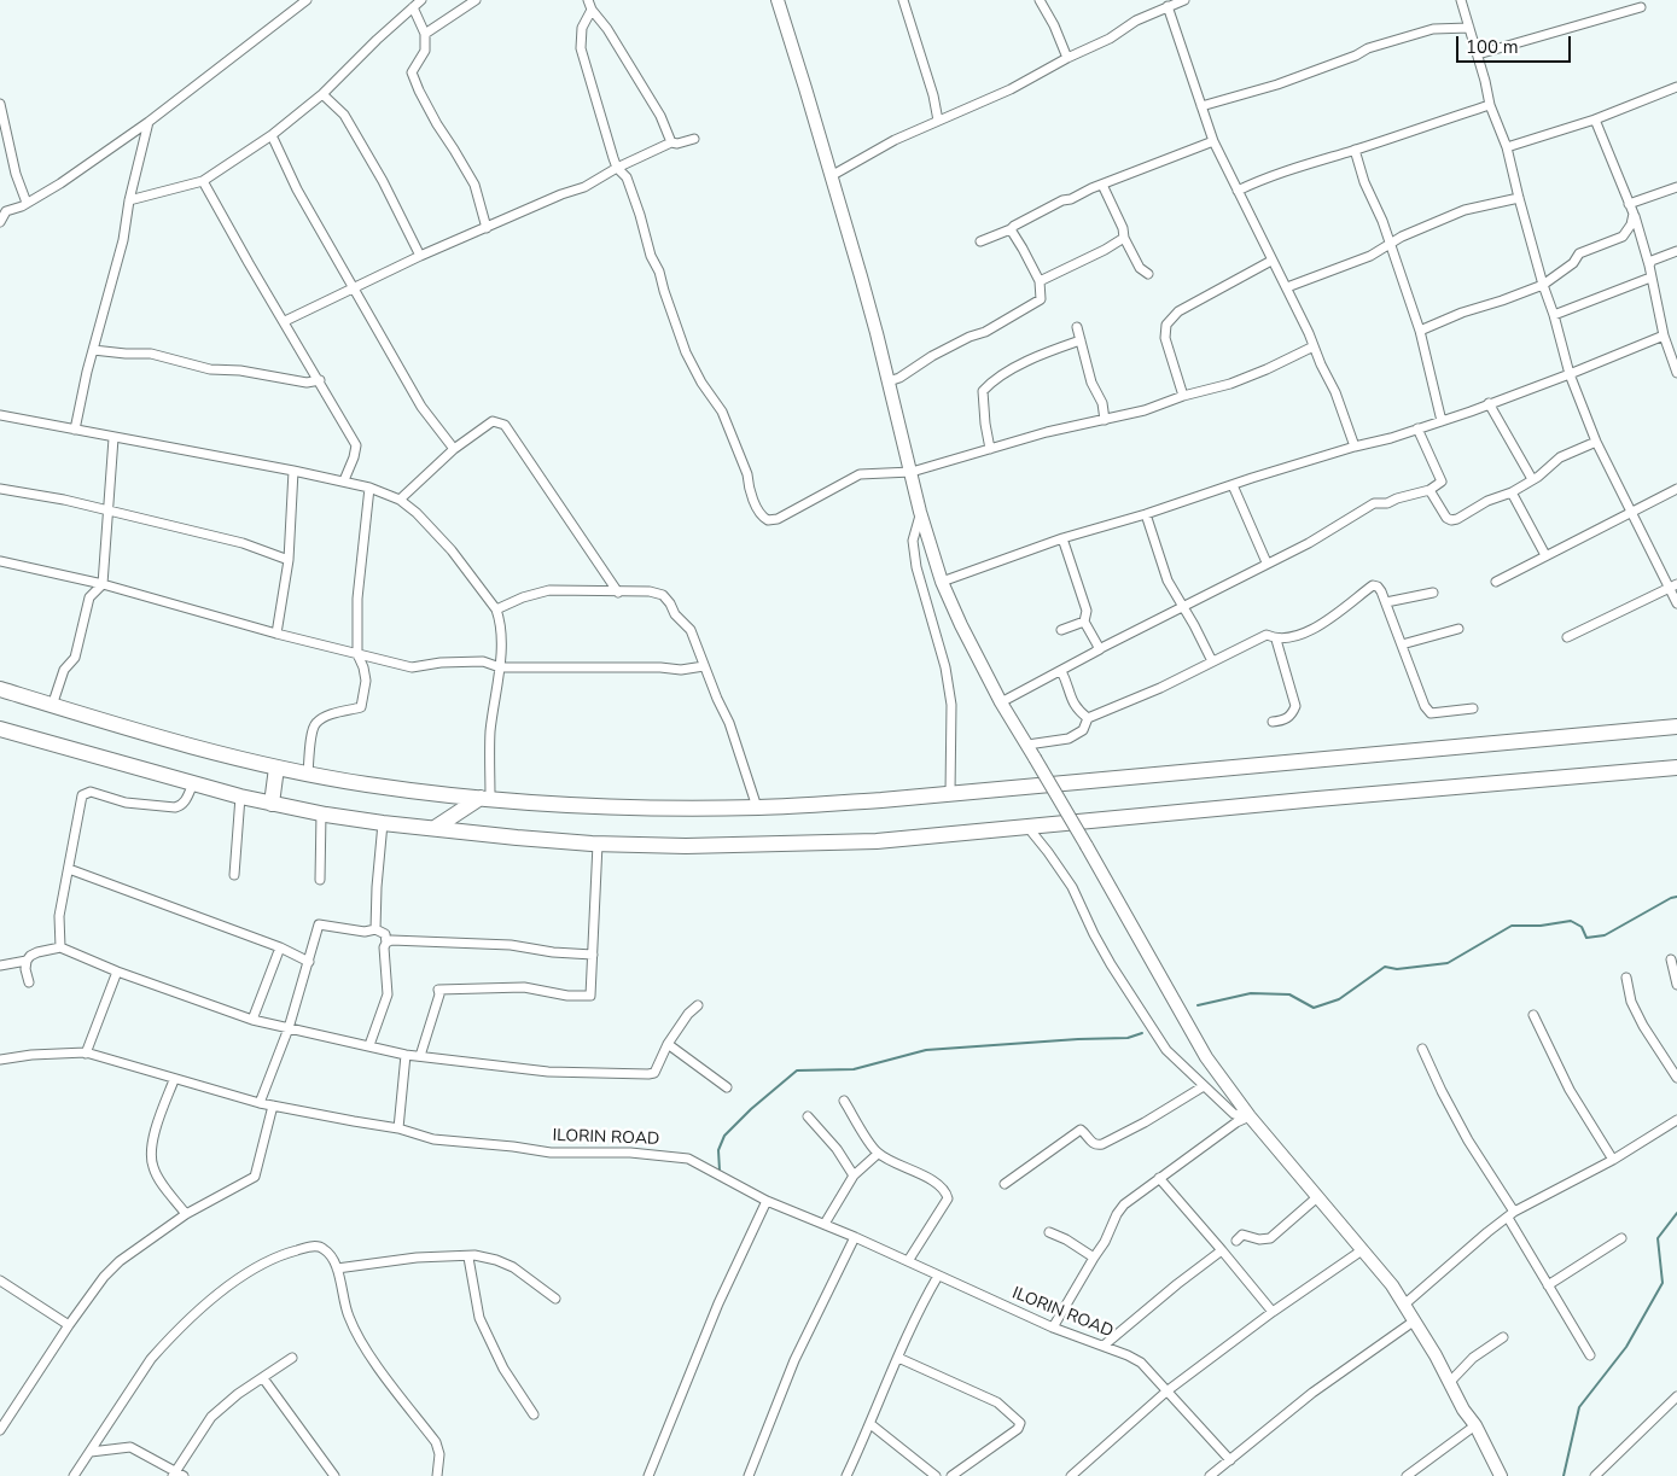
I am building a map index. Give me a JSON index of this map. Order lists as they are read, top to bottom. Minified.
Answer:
{"streets":{"street":["ILORIN ROAD"]},"scale_bar":"100 m"}
